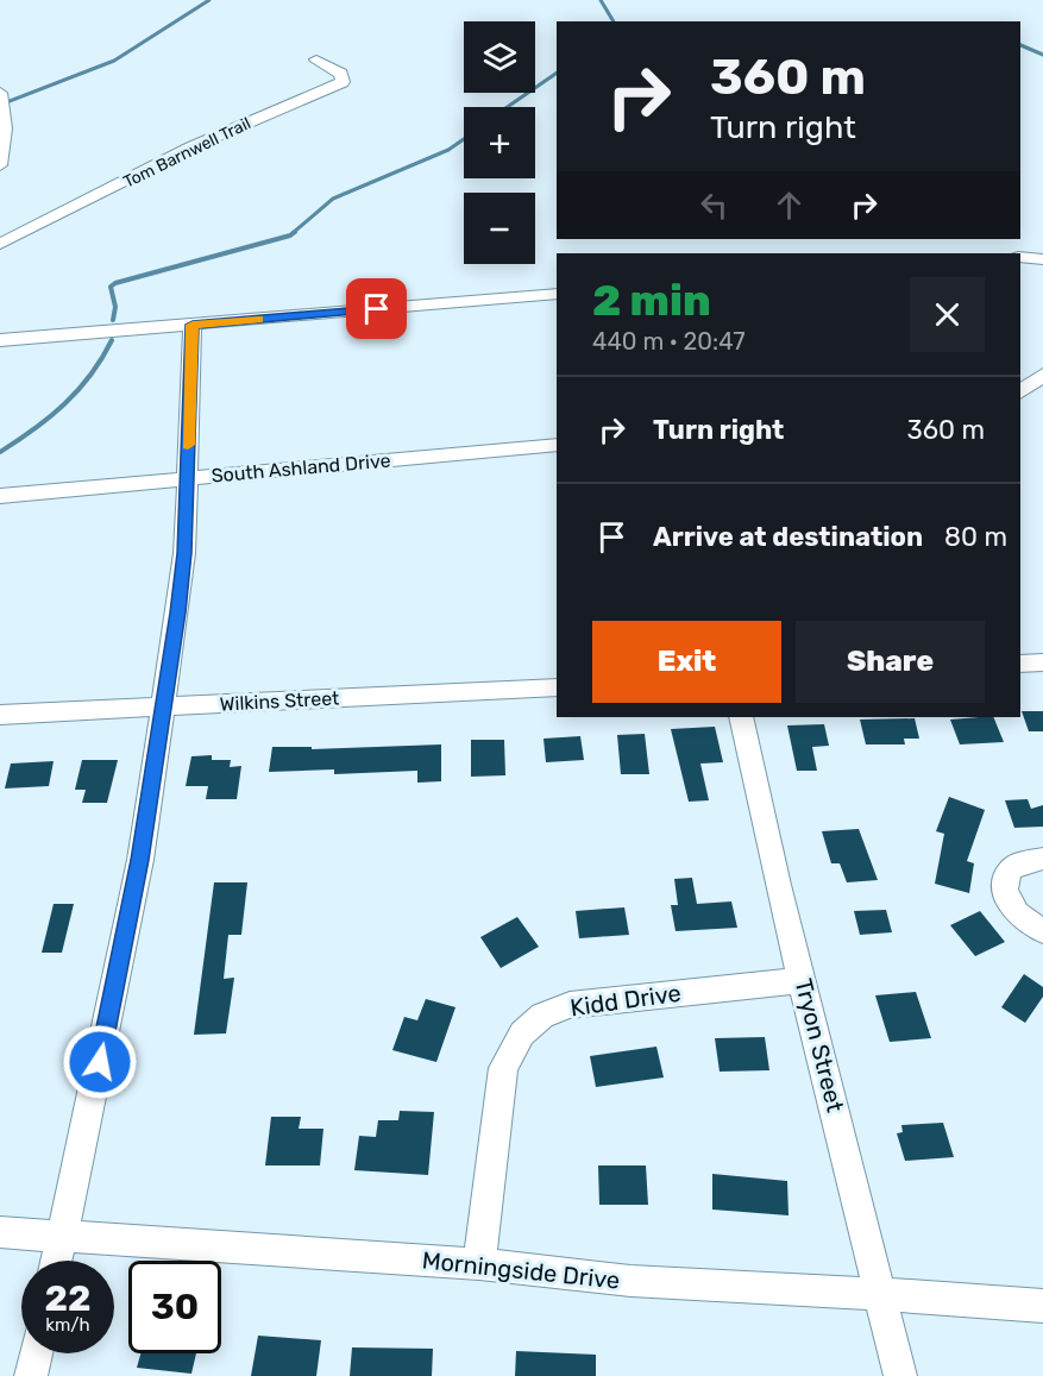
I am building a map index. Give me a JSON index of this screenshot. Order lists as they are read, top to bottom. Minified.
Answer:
{"streets":{"street":["Tom Barnwell Trail","South Ashland Drive","Wilkins Street","Kidd Drive","Tryon Street","Morningside Drive"]},"crossings":[["Kidd Drive","Tryon Street"],["Kidd Drive","Morningside Drive"],["Tryon Street","Morningside Drive"]],"page":{"map_buttons":["+","−"],"turn":["360 m","Turn right"],"heading":["2 min","440 m · 20:47"],"list":[{"name":"Turn right","value":"360 m"},{"name":"Arrive at destination","value":"80 m"}],"buttons":["Exit","Share"],"speed":"22 km/h","limit":"30"}}
